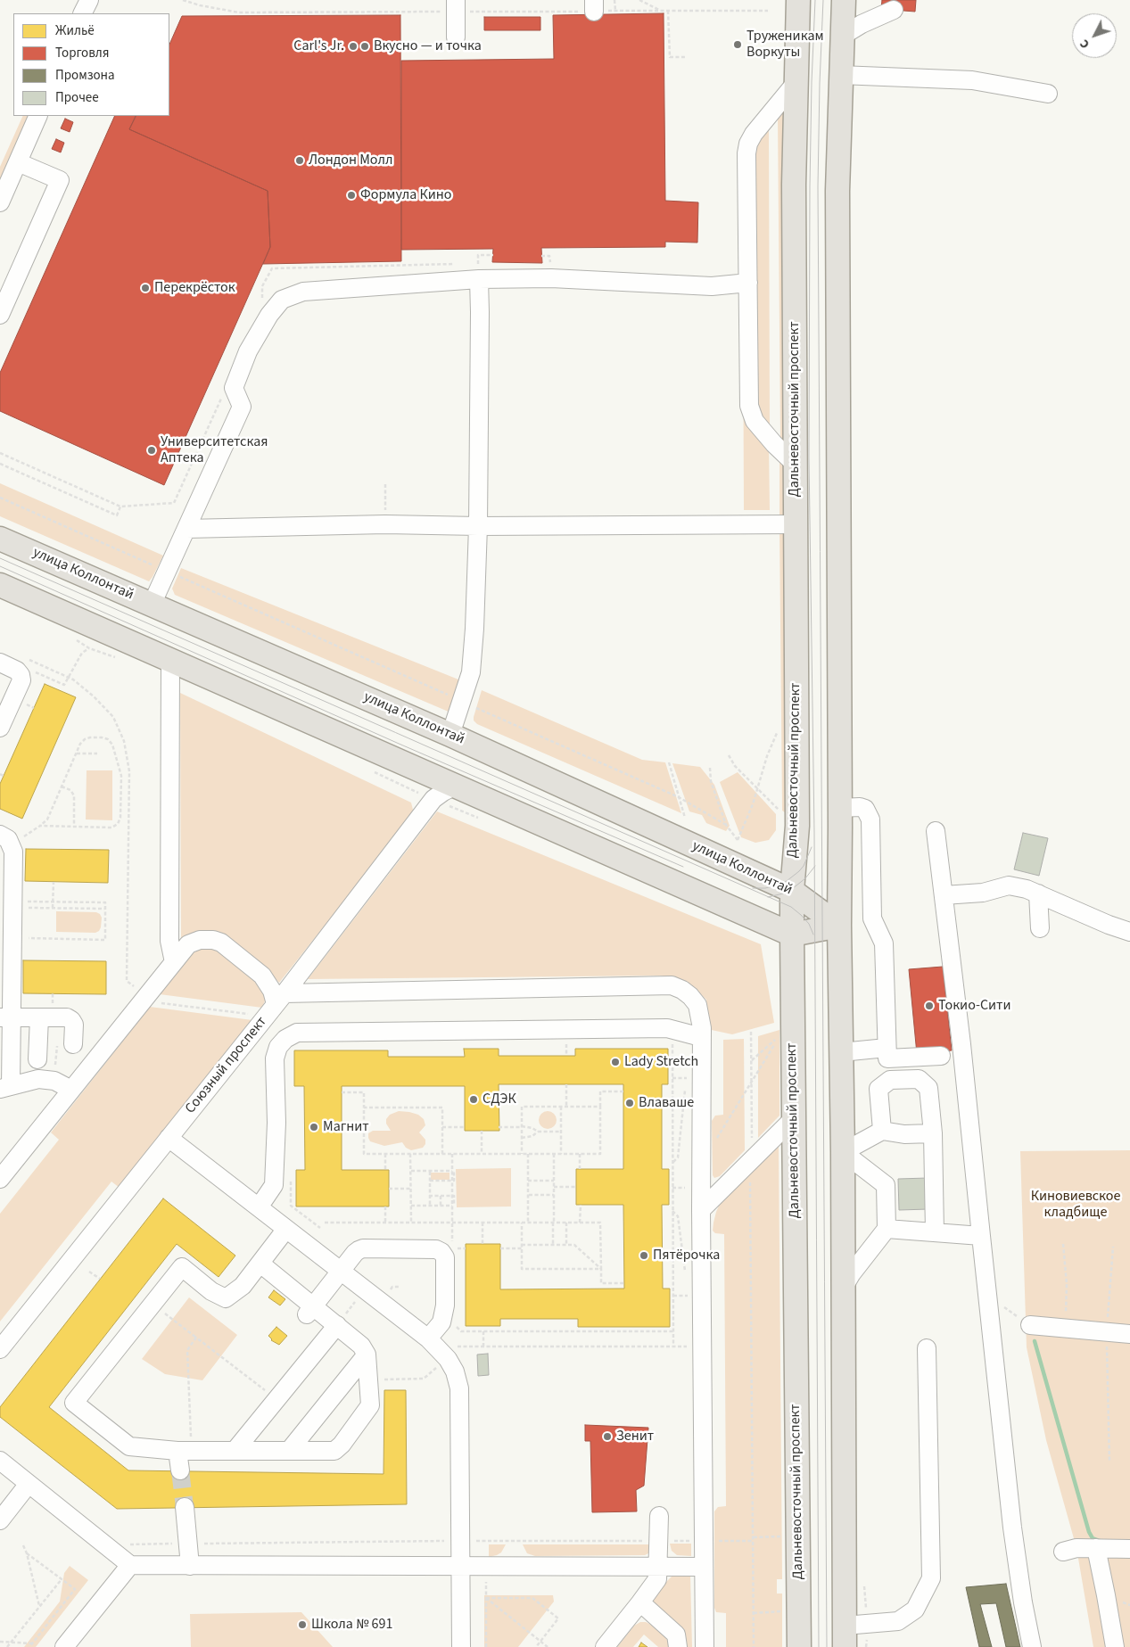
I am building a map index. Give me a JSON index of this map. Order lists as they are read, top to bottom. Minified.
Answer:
{"streets":{"main road":["Дальневосточный проспект","улица Коллонтай"],"street":["Союзный проспект"]},"crossings":[["Дальневосточный проспект","улица Коллонтай"]],"parks":["Киновиевское кладбище"],"places":["Труженикам Воркуты","Carl's Jr.","Вкусно — и точка","Лондон Молл","Формула Кино","Перекрёсток","Университетская Аптека","Токио-Сити","Lady Stretch","СДЭК","Влаваше","Магнит","Пятёрочка","Зенит","Школа № 691"],"legend":["Жильё","Торговля","Промзона","Прочее"],"north":"bottom left"}
